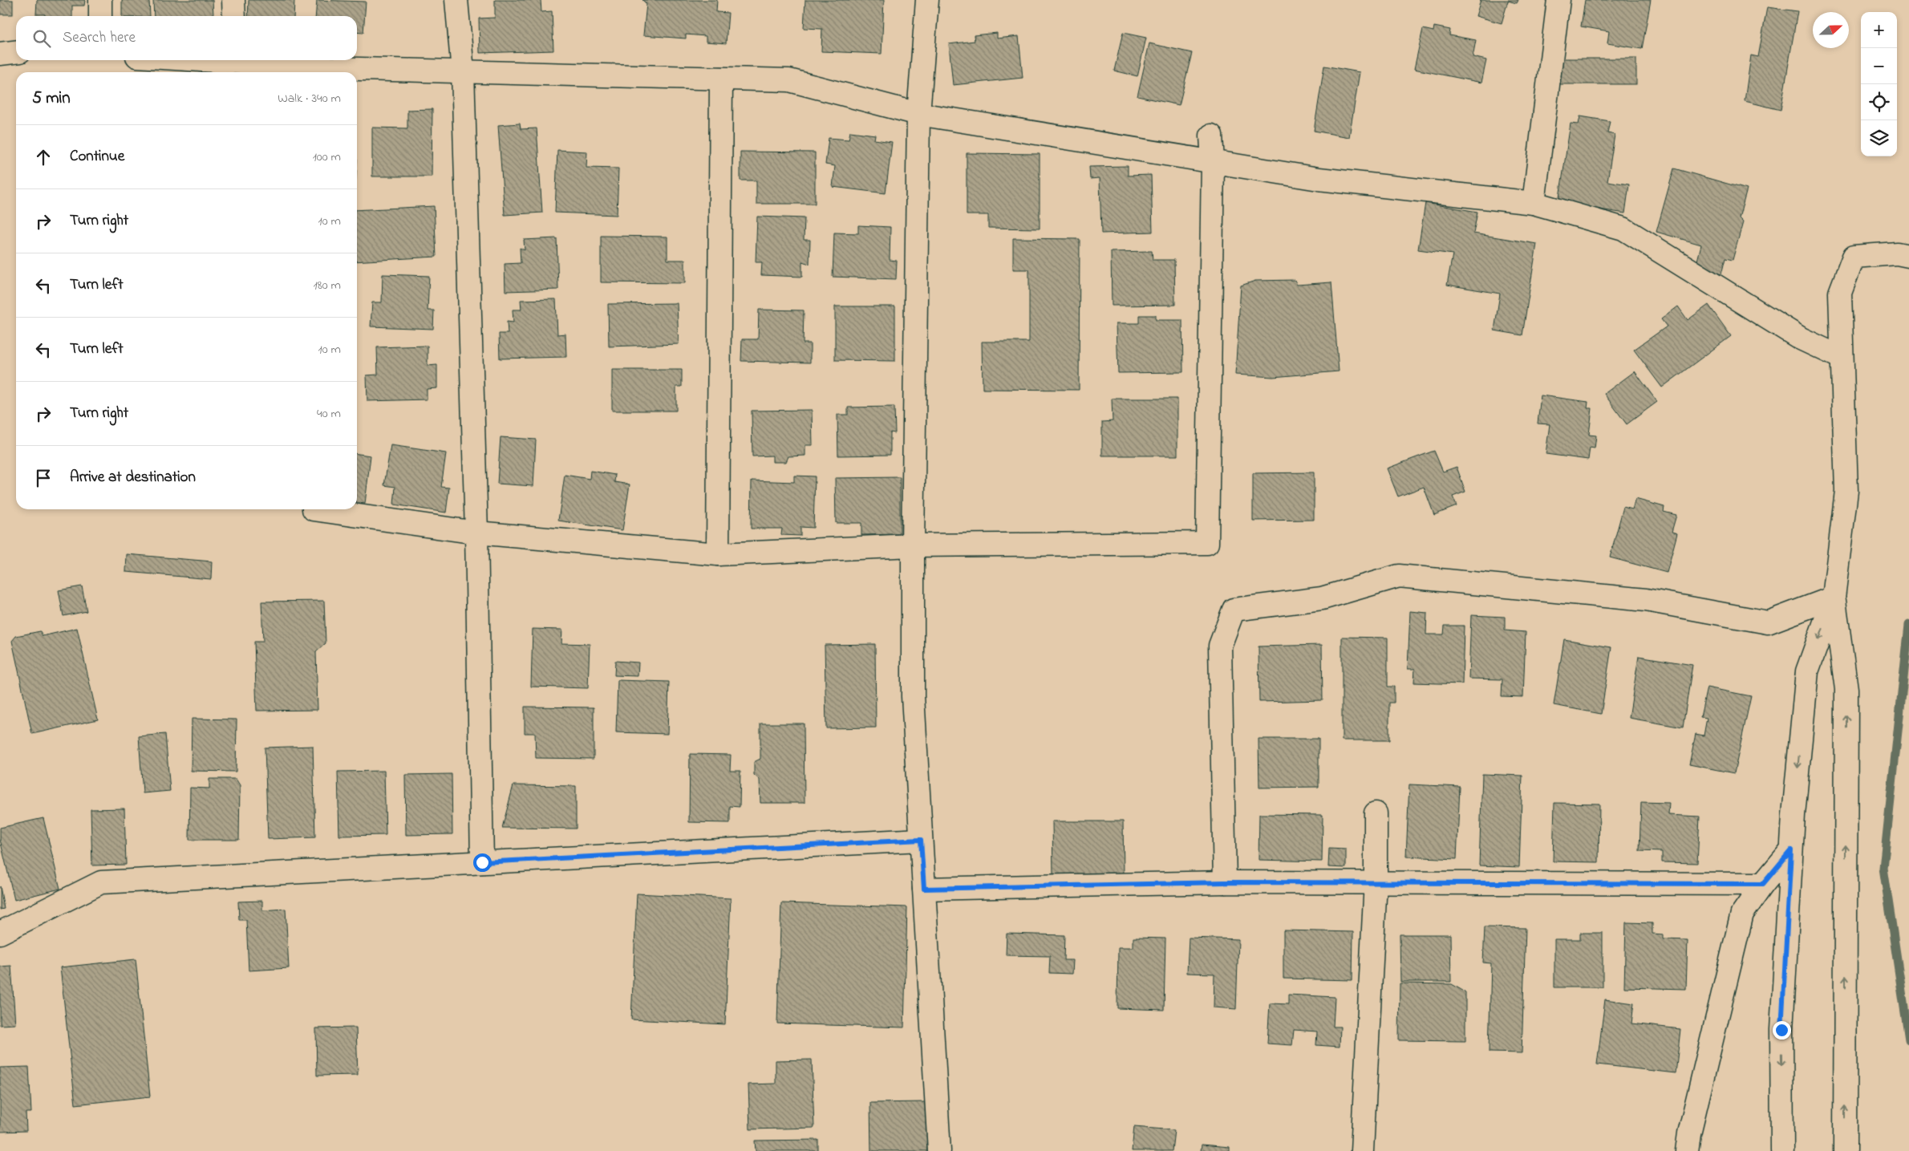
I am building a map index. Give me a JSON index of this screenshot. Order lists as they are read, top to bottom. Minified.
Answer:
{"north":"right","page":{"map_buttons":["+","−"],"search":"Search here","heading":["5 min","Walk · 340 m"],"list":[["Continue","100 m"],["Turn right","10 m"],["Turn left","180 m"],["Turn left","10 m"],["Turn right","40 m"],"Arrive at destination"]}}
